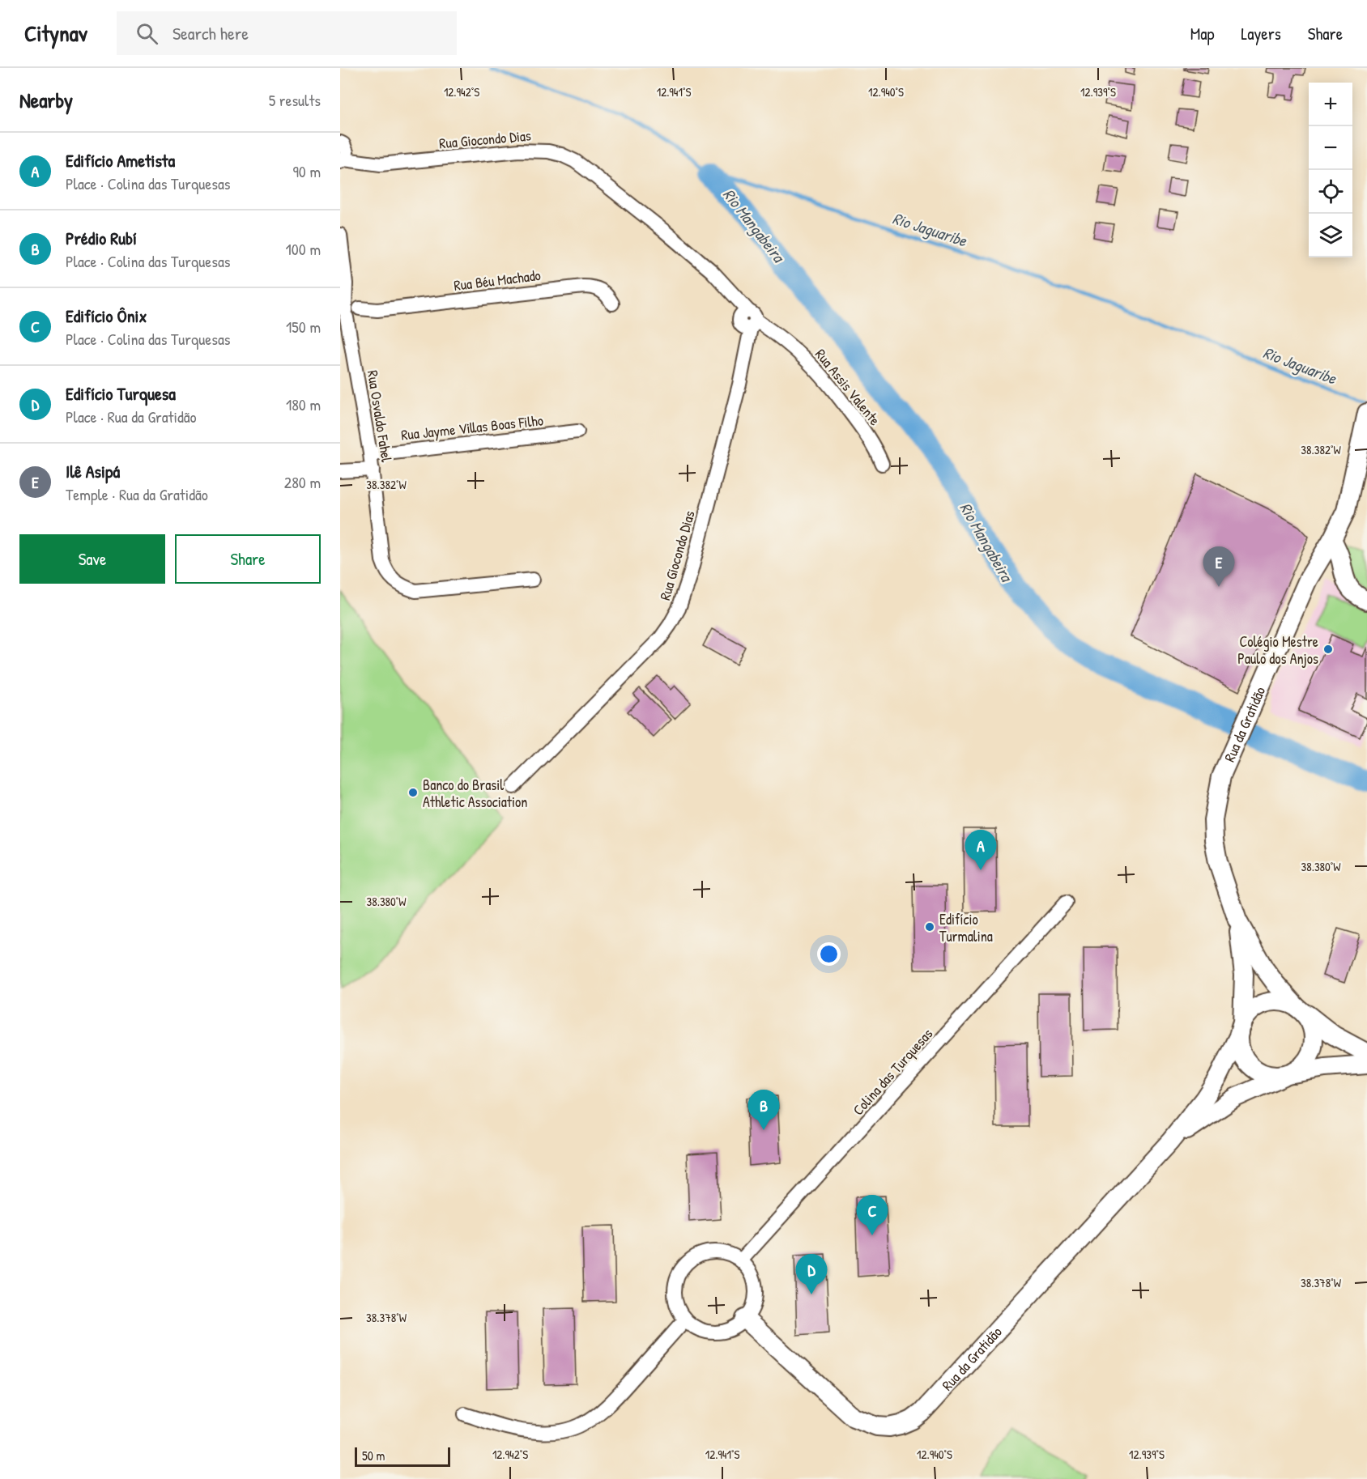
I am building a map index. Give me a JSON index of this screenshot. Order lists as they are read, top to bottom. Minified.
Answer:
{"streets":{"street":["Rua Giocondo Dias","Rua Béu Machado","Rua Assis Valente","Rua Osvaldo Fahel","Rua Jayme Villas Boas Filho","Rua da Gratidão","Colina das Turquesas"]},"crossings":[["Rua Giocondo Dias","Rua Assis Valente"],["Rua Béu Machado","Rua Osvaldo Fahel"],["Rua Osvaldo Fahel","Rua Jayme Villas Boas Filho"],["Rua da Gratidão","Colina das Turquesas"]],"water":["Rio Mangabeira","Rio Jaguaribe"],"places":["Colégio Mestre Paulo dos Anjos","Banco do Brasil Athletic Association","Edifício Turmalina"],"scale_bar":"50 m","page":{"header":"Citynav","search":"Search here","nav":["Map","Layers","Share"],"heading":["Nearby","5 results"],"map_buttons":["+","−"],"list":[{"mark":"A","name":"Edifício Ametista","note":"Place · Colina das Turquesas","value":"90 m"},{"mark":"B","name":"Prédio Rubí","note":"Place · Colina das Turquesas","value":"100 m"},{"mark":"C","name":"Edifício Ônix","note":"Place · Colina das Turquesas","value":"150 m"},{"mark":"D","name":"Edifício Turquesa","note":"Place · Rua da Gratidão","value":"180 m"},{"mark":"E","name":"Ilê Asipá","note":"Temple · Rua da Gratidão","value":"280 m"}],"buttons":["Save","Share"],"pins":["E","A","B","C","D"],"scale":"50 m"},"coordinates":["12.942°S","12.941°S","12.940°S","12.939°S","38.382°W","38.380°W","38.378°W"]}
